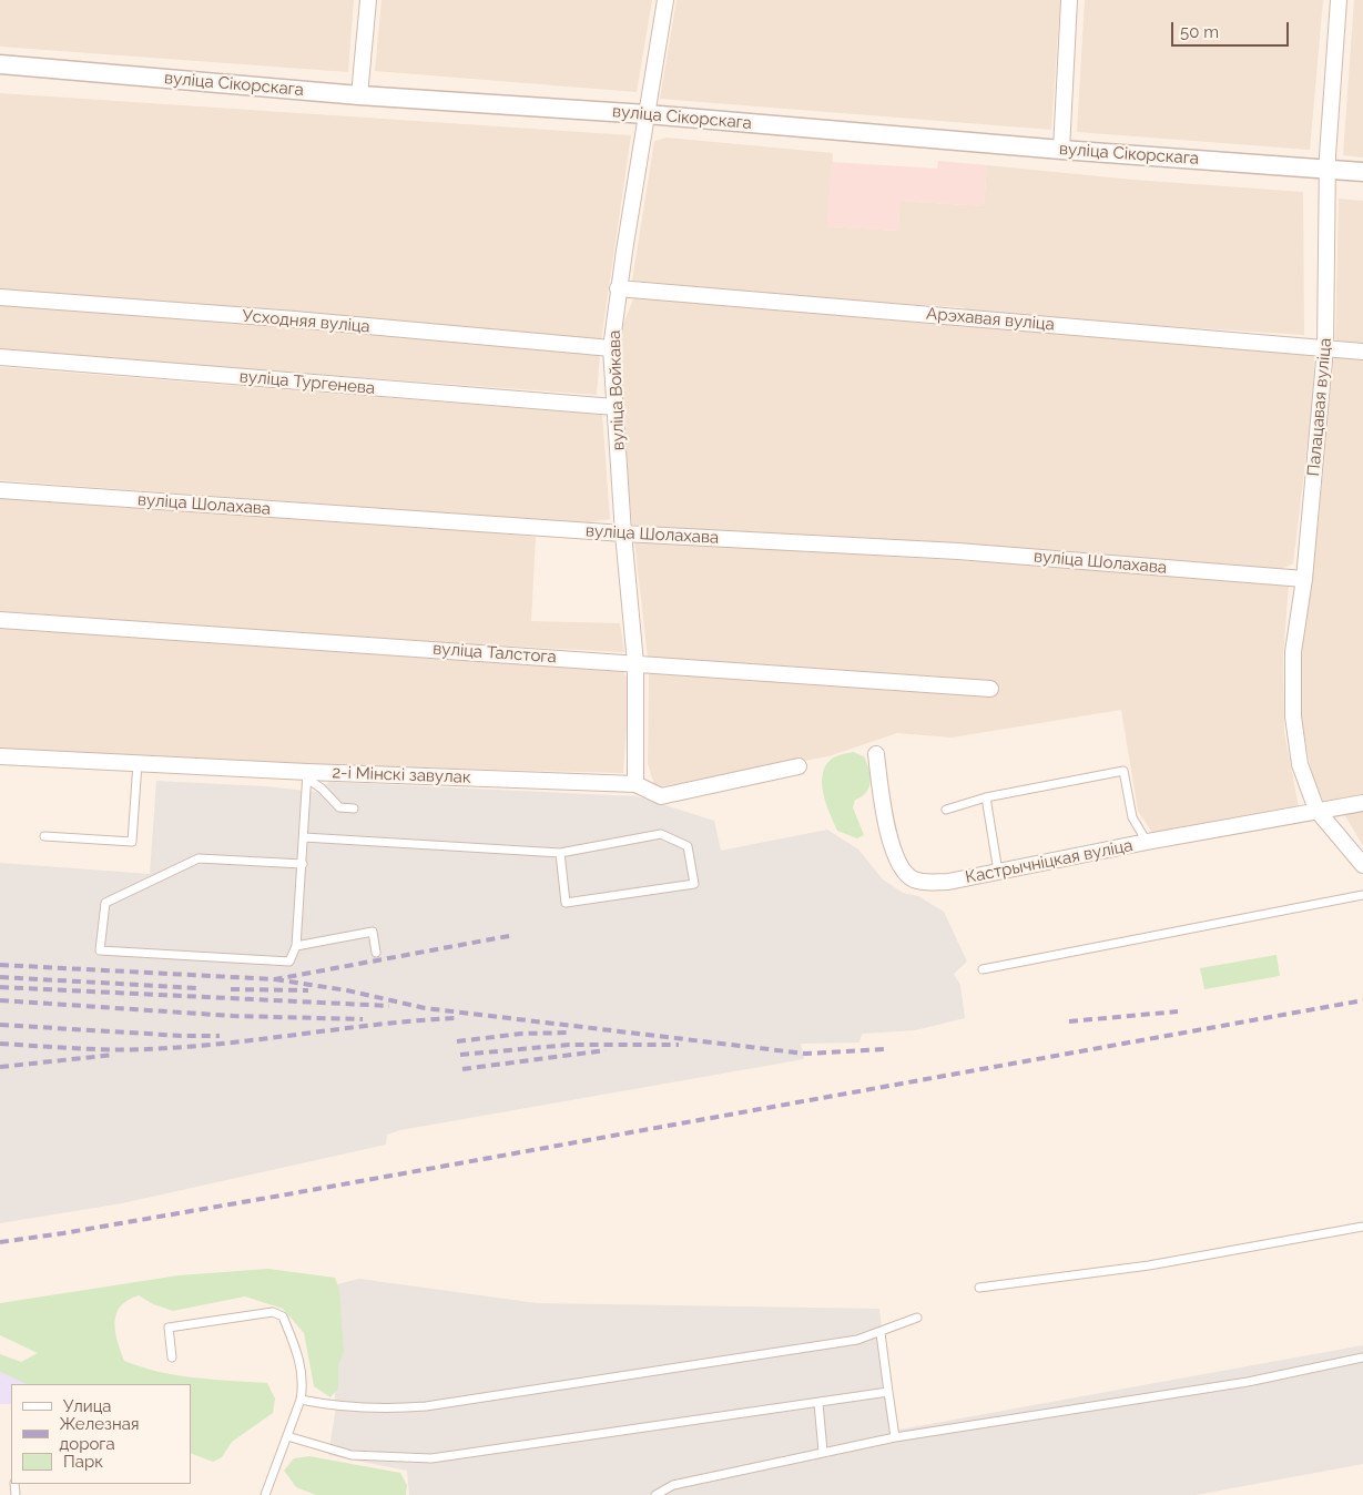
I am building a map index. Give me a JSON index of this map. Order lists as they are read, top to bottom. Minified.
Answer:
{"streets":{"street":["вуліца Сікорскага","Арэхавая вуліца","Усходняя вуліца","вуліца Тургенева","вуліца Войкава","Палацавая вуліца","вуліца Шолахава","вуліца Талстога","2-і Мінскі завулак","Кастрычніцкая вуліца"]},"crossings":[["вуліца Сікорскага","вуліца Войкава"],["вуліца Сікорскага","Палацавая вуліца"],["Арэхавая вуліца","вуліца Войкава"],["Арэхавая вуліца","Палацавая вуліца"],["Усходняя вуліца","вуліца Войкава"],["вуліца Тургенева","вуліца Войкава"],["вуліца Войкава","вуліца Шолахава"],["вуліца Войкава","вуліца Талстога"],["вуліца Войкава","2-і Мінскі завулак"],["Палацавая вуліца","вуліца Шолахава"],["Палацавая вуліца","Кастрычніцкая вуліца"]],"legend":["Улица","Железная дорога","Парк"],"scale_bar":"50 m"}
